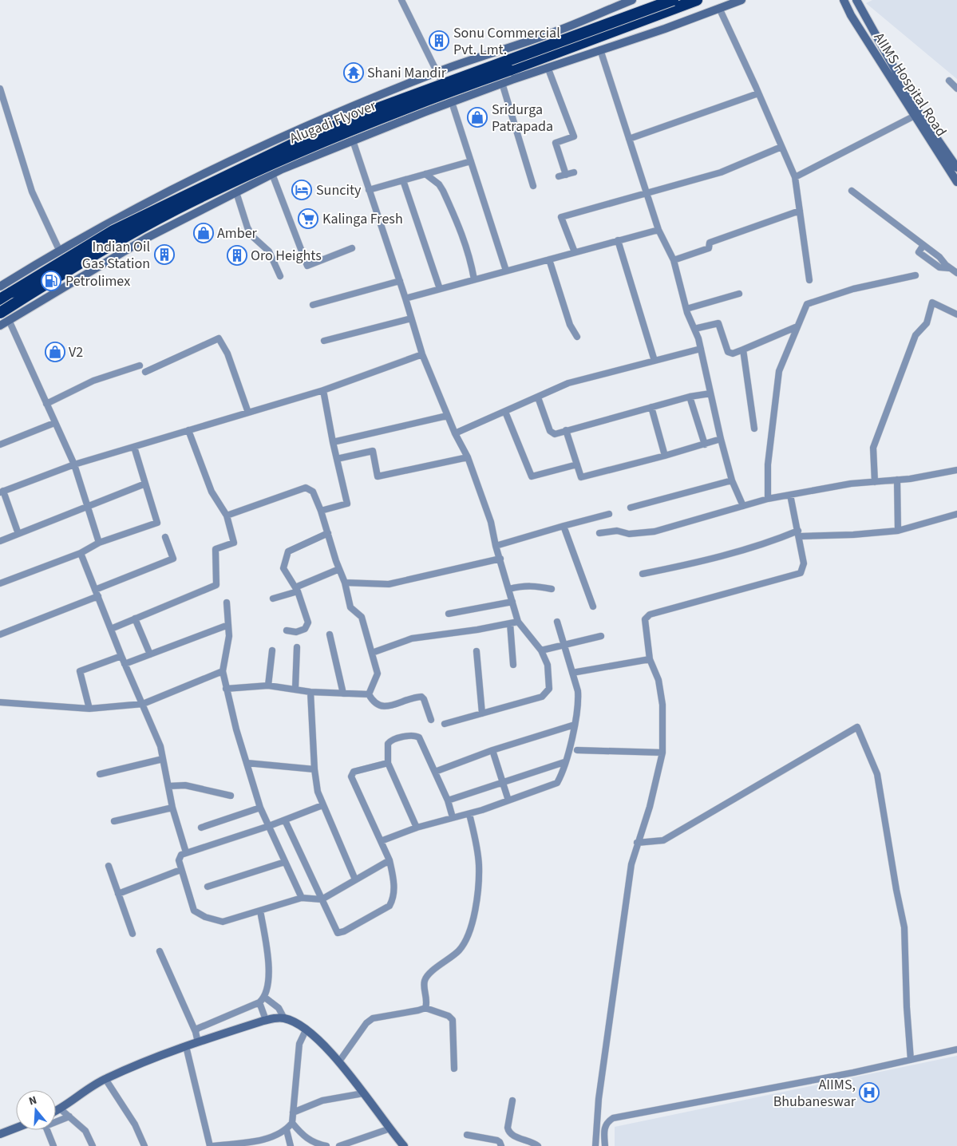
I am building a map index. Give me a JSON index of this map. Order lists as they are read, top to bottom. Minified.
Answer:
{"streets":{"highway":["Alugadi Flyover"],"street":["AIIMS Hospital Road"]},"places":{"building":["Sonu Commercial Pvt. Lmt.","Indian Oil Gas Station","Oro Heights"],"temple":["Shani Mandir"],"shop":["Sridurga Patrapada","Amber","V2"],"hotel":["Suncity"],"supermarket":["Kalinga Fresh"],"fuel station":["Petrolimex"],"hospital":["AIIMS, Bhubaneswar"]},"north":"top"}
